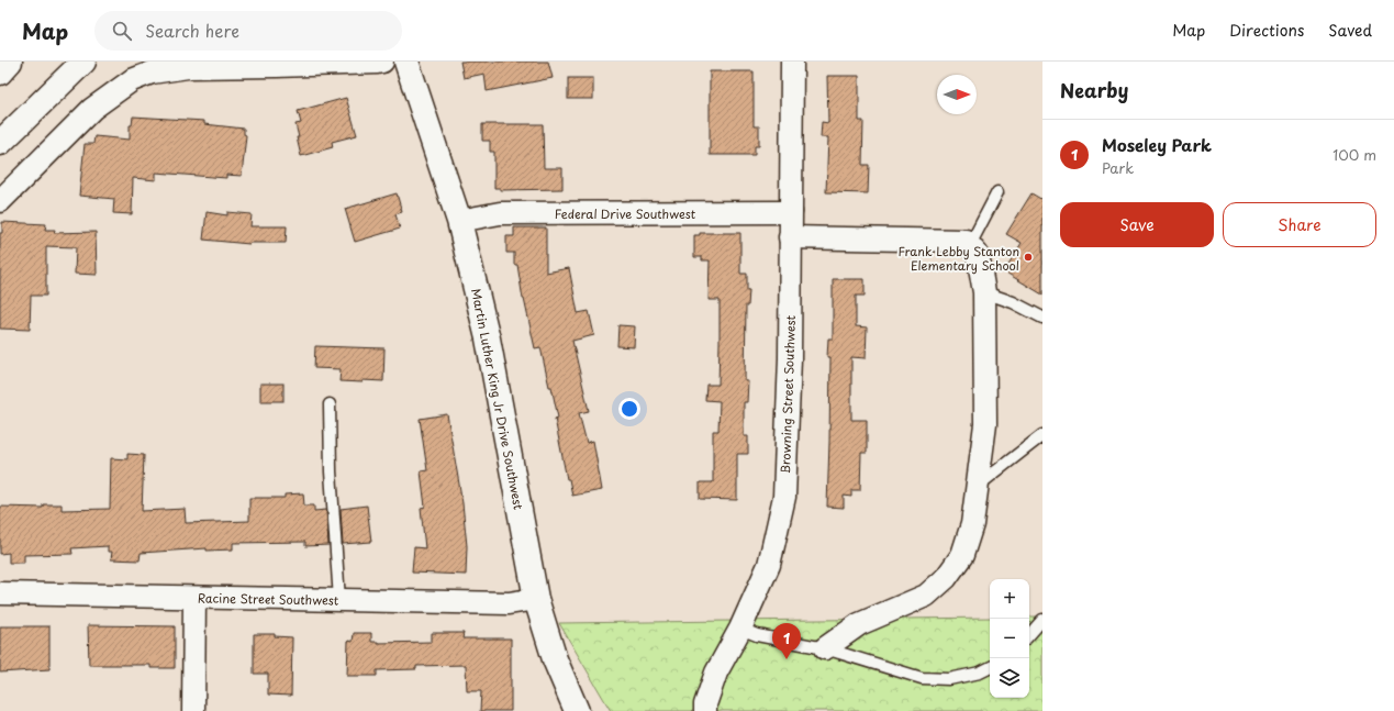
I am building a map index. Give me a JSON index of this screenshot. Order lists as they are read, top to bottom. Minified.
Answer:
{"streets":{"main road":["Martin Luther King Jr Drive Southwest"],"street":["Federal Drive Southwest","Browning Street Southwest","Racine Street Southwest"]},"crossings":[["Federal Drive Southwest","Browning Street Southwest"],["Federal Drive Southwest","Martin Luther King Jr Drive Southwest"],["Martin Luther King Jr Drive Southwest","Racine Street Southwest"]],"places":["Frank Lebby Stanton Elementary School"],"north":"right","page":{"header":"Map","search":"Search here","nav":["Map","Directions","Saved"],"heading":"Nearby","list":[{"mark":"1","name":"Moseley Park","note":"Park","value":"100 m"}],"buttons":["Save","Share"],"map_buttons":["+","−"],"pins":"1"}}
